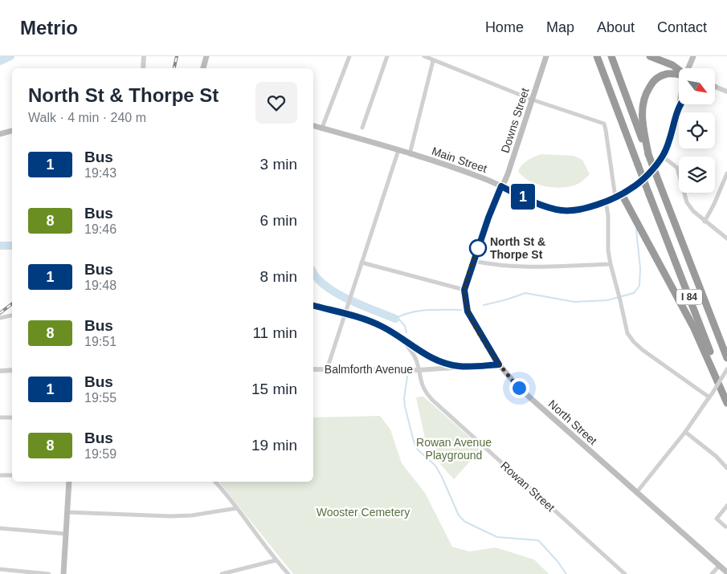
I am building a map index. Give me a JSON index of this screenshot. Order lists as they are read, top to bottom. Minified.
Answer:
{"streets":{"highway":["I 84"],"main road":["Downs Street","Main Street","North Street"],"street":["Balmforth Avenue","Rowan Street"]},"crossings":[["Downs Street","Main Street"],["Downs Street","North Street"],["Main Street","North Street"],["Balmforth Avenue","North Street"],["Balmforth Avenue","Rowan Street"]],"parks":["Rowan Avenue Playground","Wooster Cemetery"],"places":["North St & Thorpe St"],"lines":["bus line 1"],"north":"bottom right","page":{"header":"Metrio","nav":["Home","Map","About","Contact"],"on_map":"1","heading":["North St & Thorpe St","Walk · 4 min · 240 m"],"list":[{"mark":"1","name":"Bus","note":"19:43","value":"3 min"},{"mark":"8","name":"Bus","note":"19:46","value":"6 min"},{"mark":"1","name":"Bus","note":"19:48","value":"8 min"},{"mark":"8","name":"Bus","note":"19:51","value":"11 min"},{"mark":"1","name":"Bus","note":"19:55","value":"15 min"},{"mark":"8","name":"Bus","note":"19:59","value":"19 min"}]}}
